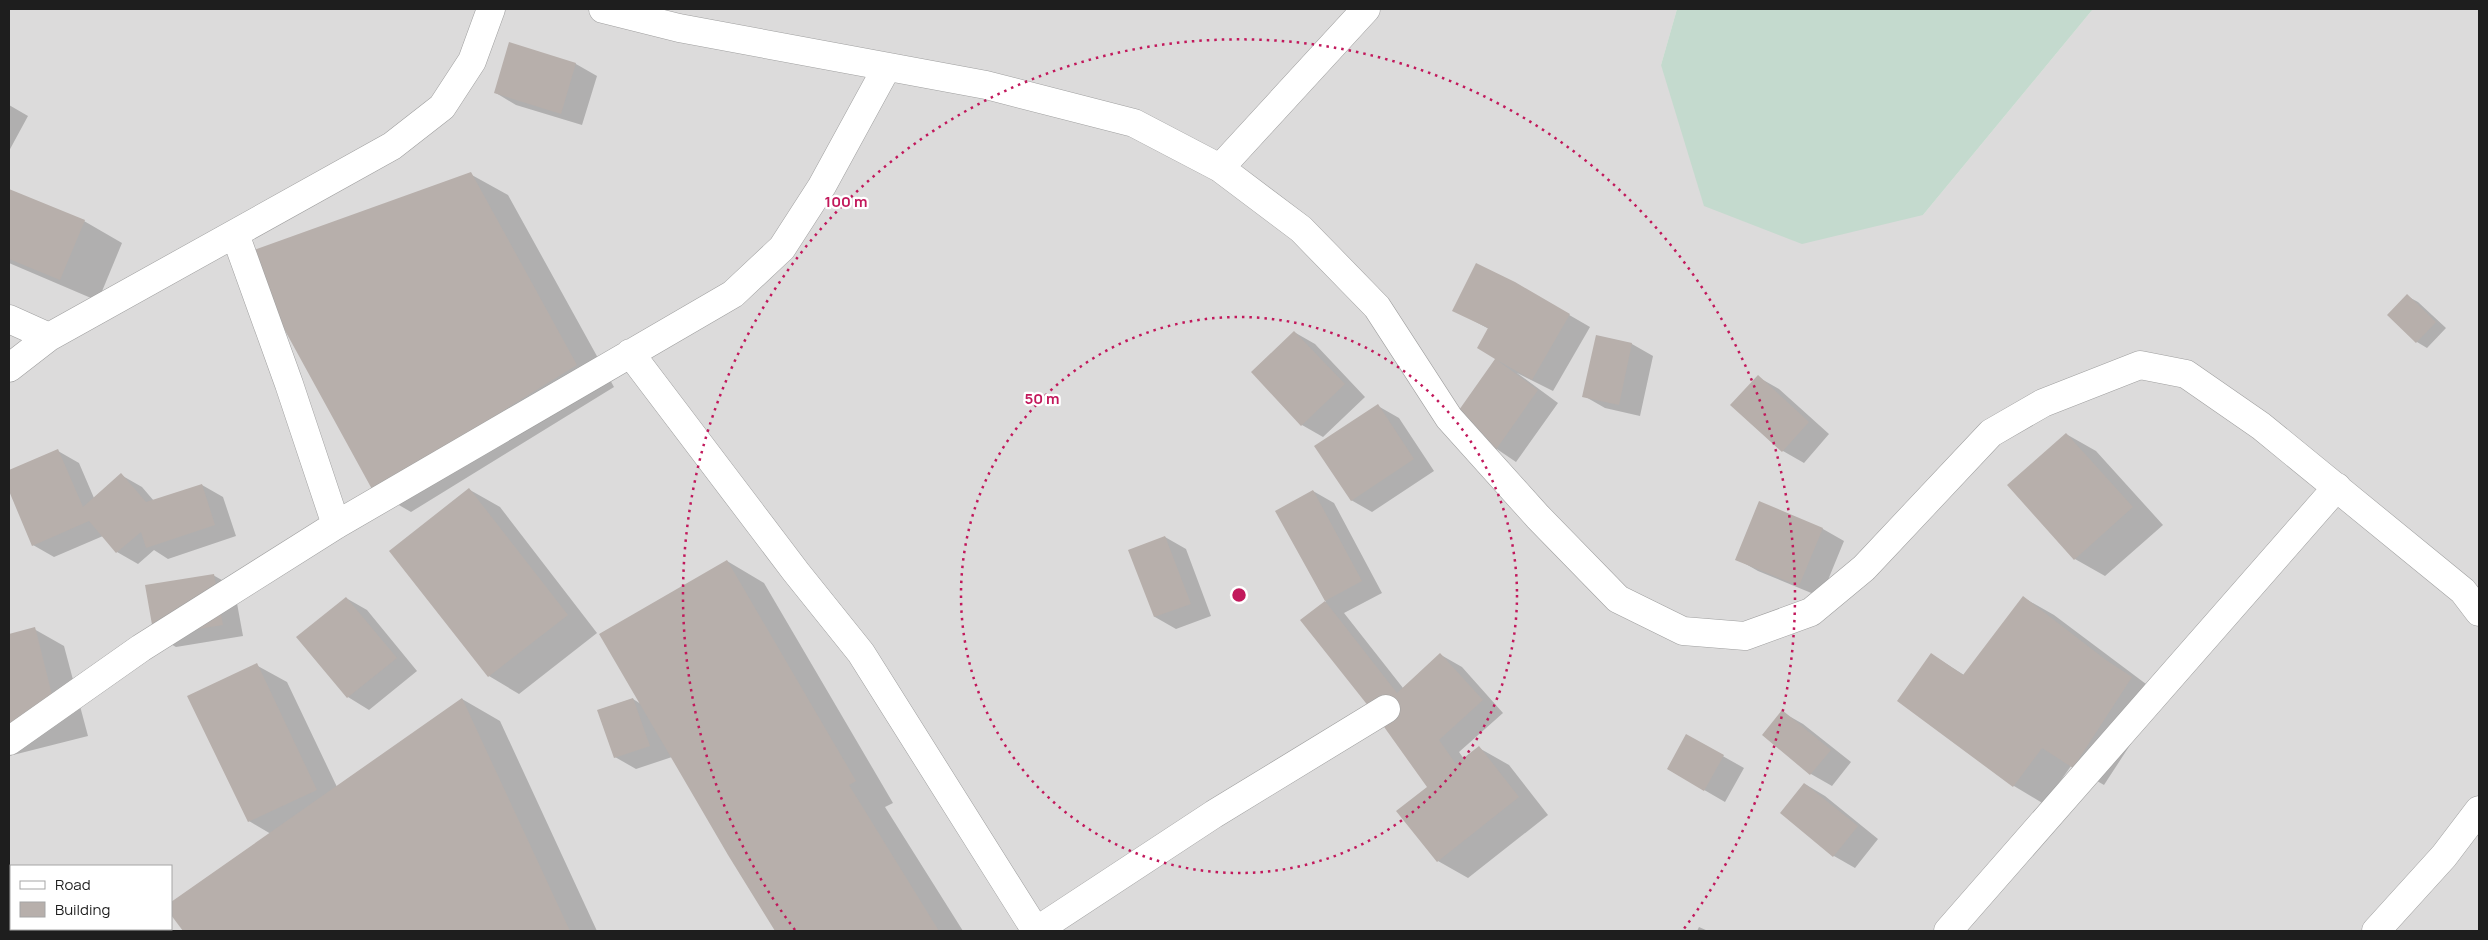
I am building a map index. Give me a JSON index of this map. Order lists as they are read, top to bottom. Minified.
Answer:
{"legend":["Road","Building"],"rings":["100 m","50 m"]}
